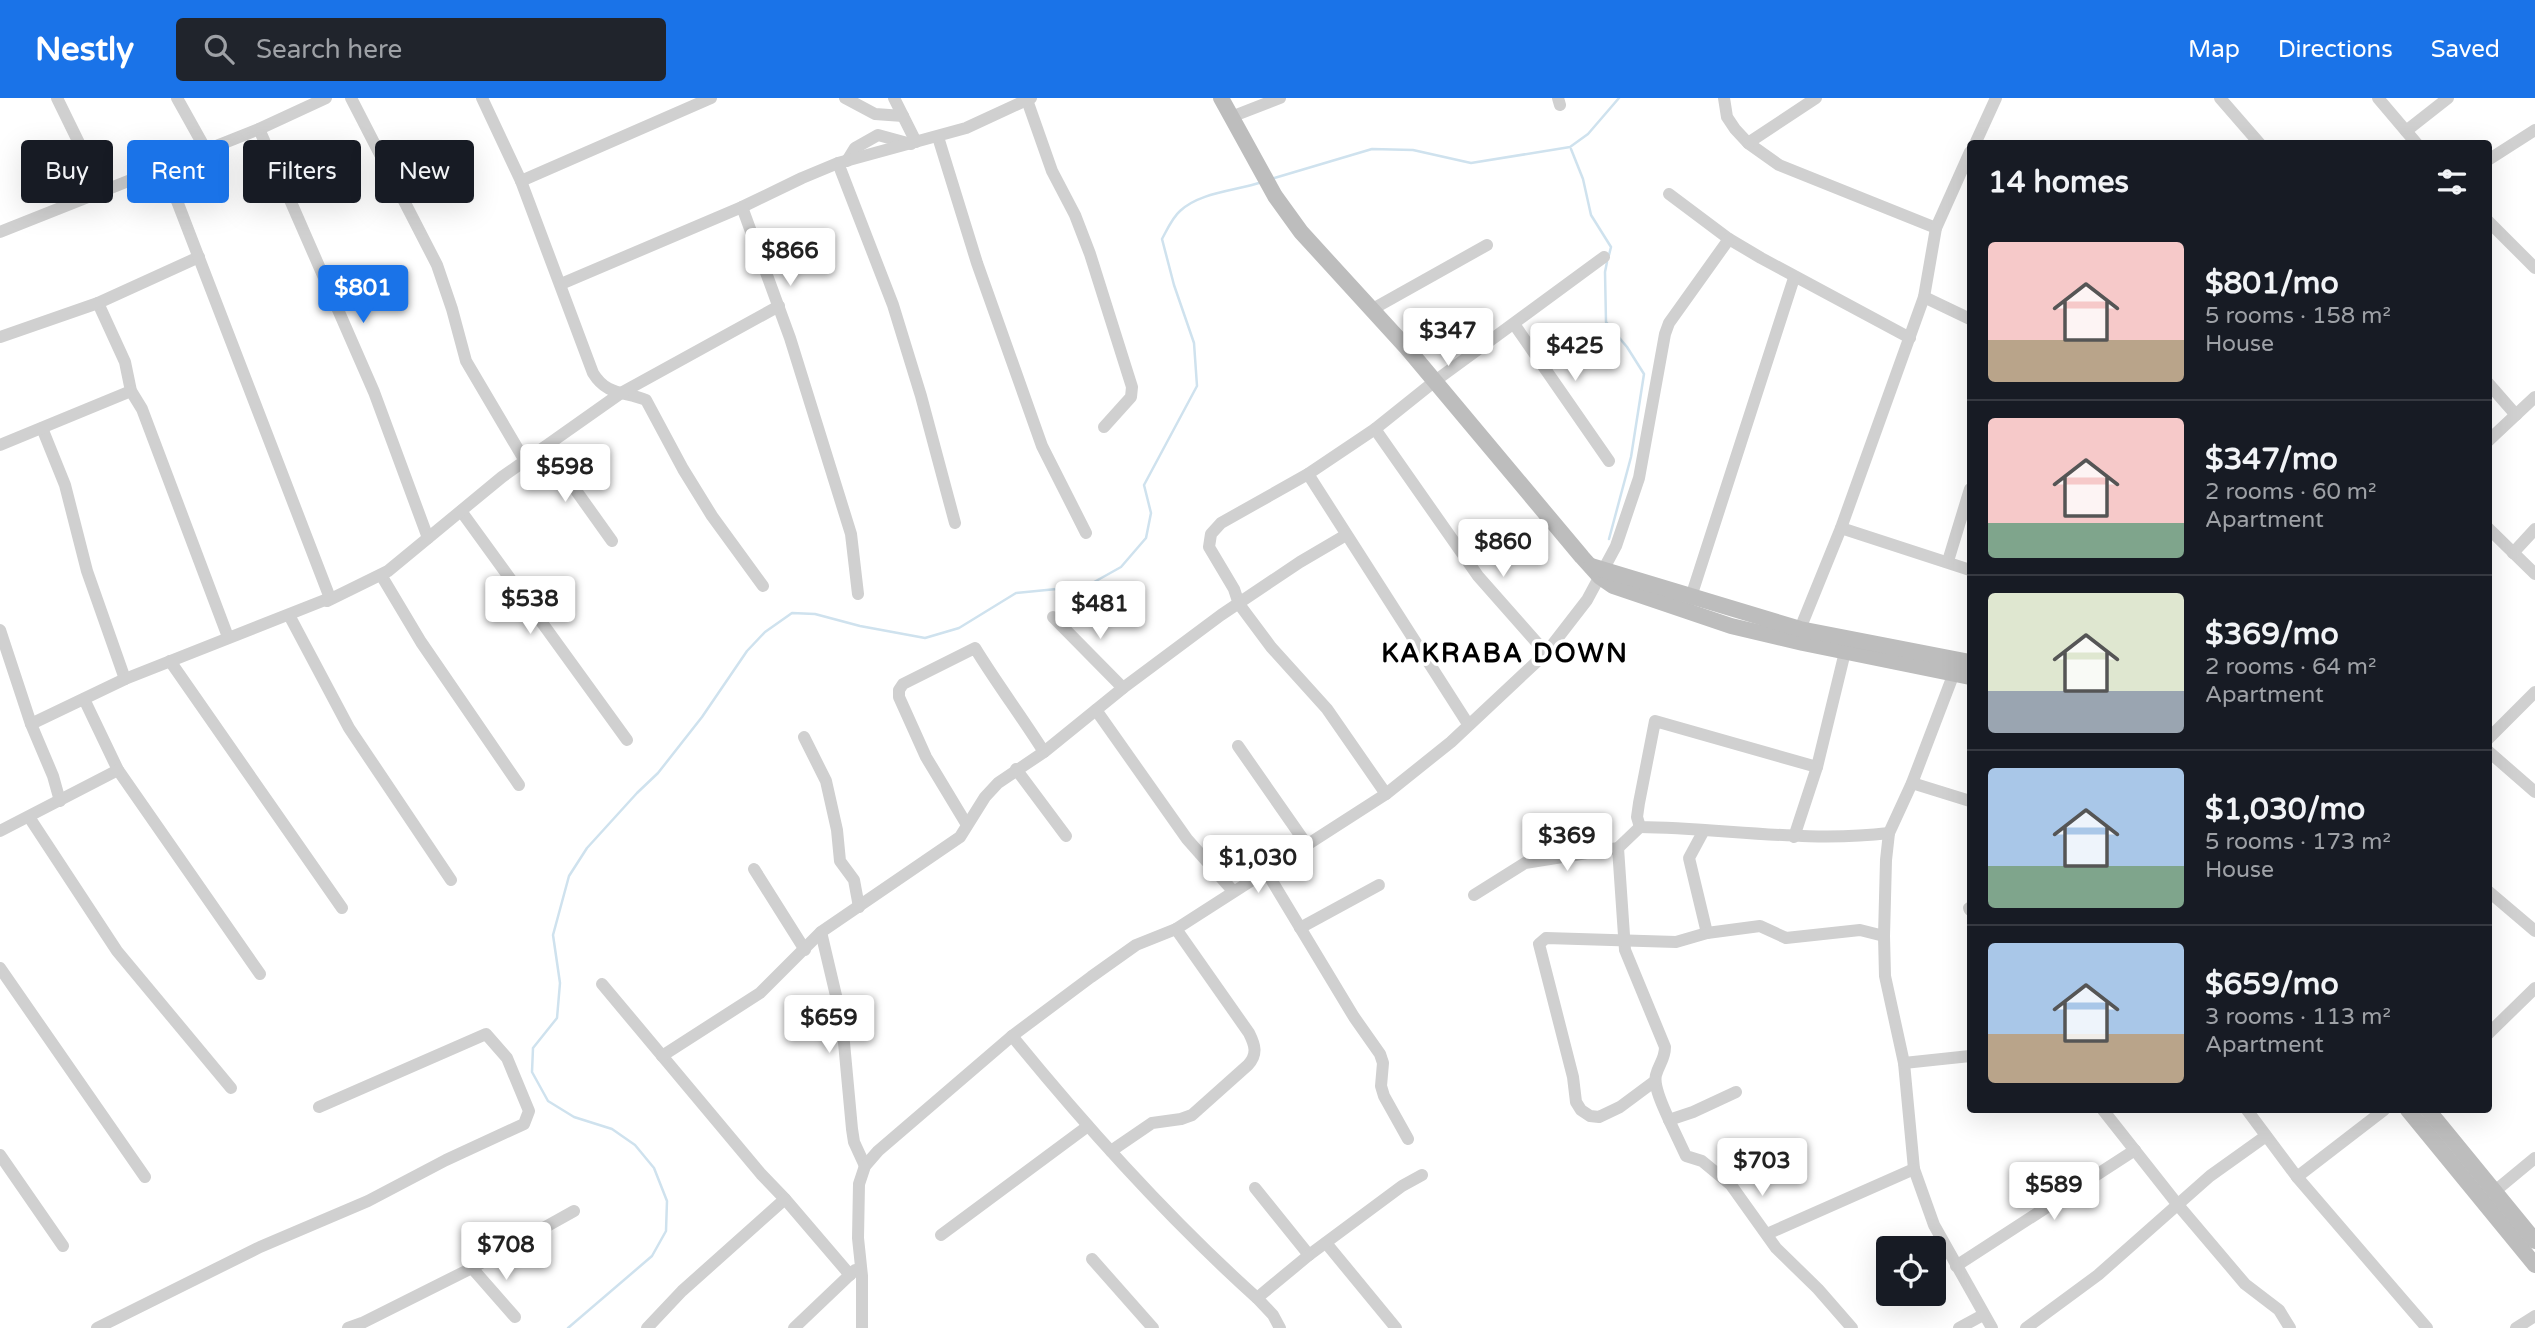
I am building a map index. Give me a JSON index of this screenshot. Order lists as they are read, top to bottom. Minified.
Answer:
{"districts":["KAKRABA DOWN"],"page":{"header":"Nestly","search":"Search here","nav":["Map","Directions","Saved"],"chip":["Buy","Rent","Filters","New"],"heading":"14 homes","list":[{"name":"$801/mo","note":"5 rooms · 158 m² · House"},{"name":"$347/mo","note":"2 rooms · 60 m² · Apartment"},{"name":"$369/mo","note":"2 rooms · 64 m² · Apartment"},{"name":"$1,030/mo","note":"5 rooms · 173 m² · House"},{"name":"$659/mo","note":"3 rooms · 113 m² · Apartment"}],"price":["$866","$801","$347","$425","$598","$860","$538","$481","$369","$1,030","$659","$703","$589","$708"]}}
